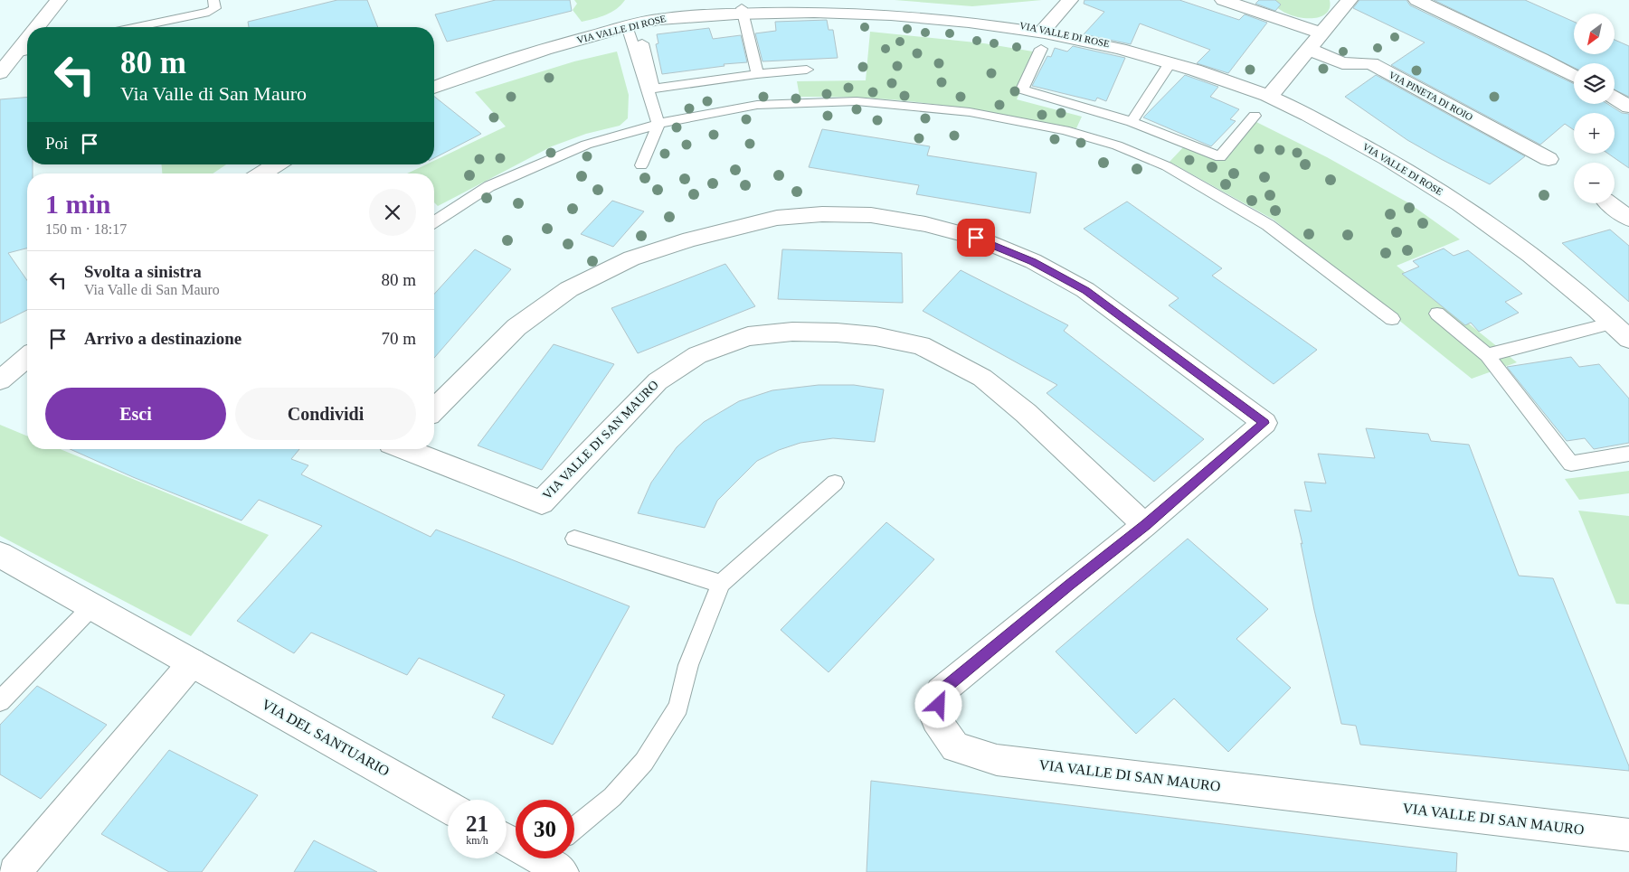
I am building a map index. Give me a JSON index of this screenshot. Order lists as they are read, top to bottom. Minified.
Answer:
{"streets":{"street":["VIA VALLE DI ROSE","VIA PINETA DI ROIO","VIA VALLE DI SAN MAURO","VIA DEL SANTUARIO"]},"north":"bottom left","page":{"map_buttons":["+","−"],"turn":["80 m","Via Valle di San Mauro"],"then":"Poi","heading":["1 min","150 m · 18:17"],"list":[{"name":"Svolta a sinistra","note":"Via Valle di San Mauro","value":"80 m"},{"name":"Arrivo a destinazione","value":"70 m"}],"buttons":["Esci","Condividi"],"speed":"21 km/h","limit":"30"}}
